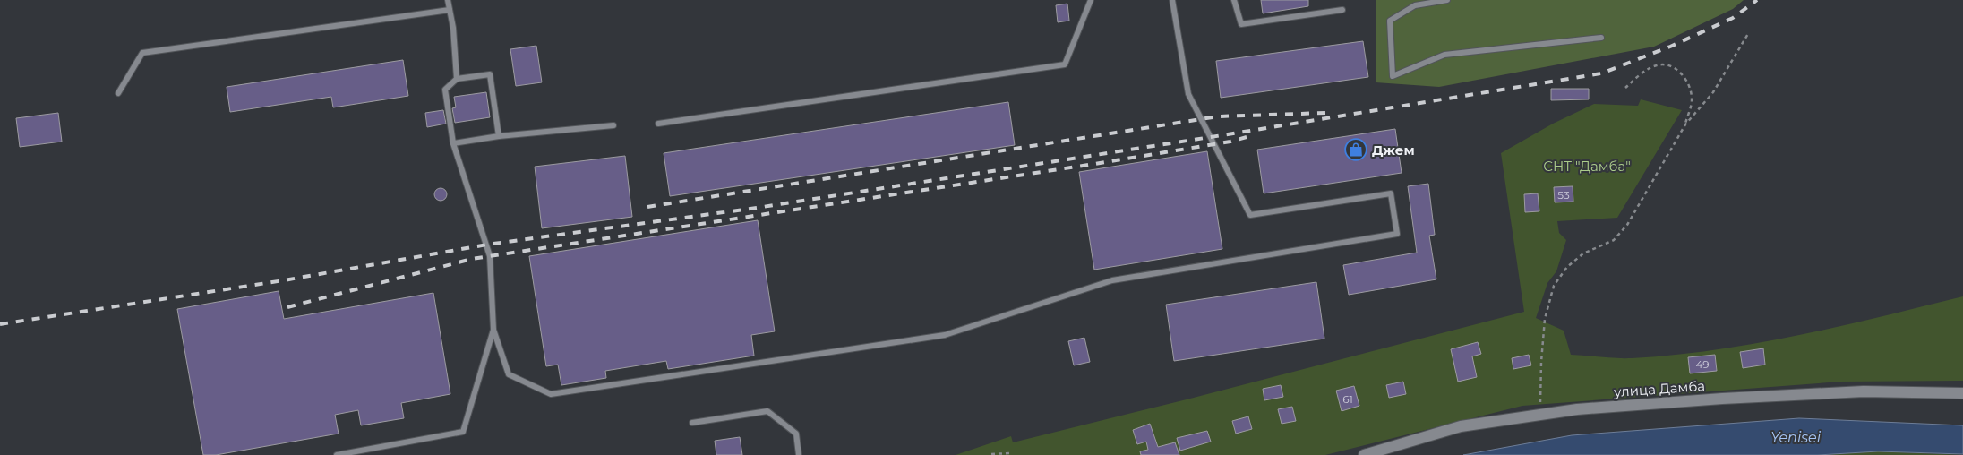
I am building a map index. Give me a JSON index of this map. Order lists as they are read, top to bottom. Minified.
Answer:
{"streets":{"street":["улица Дамба"]},"water":["Yenisei"],"parks":["СНТ \"Дамба\""],"places":{"shop":["Джем"]},"house_numbers":["53","49","61"]}
